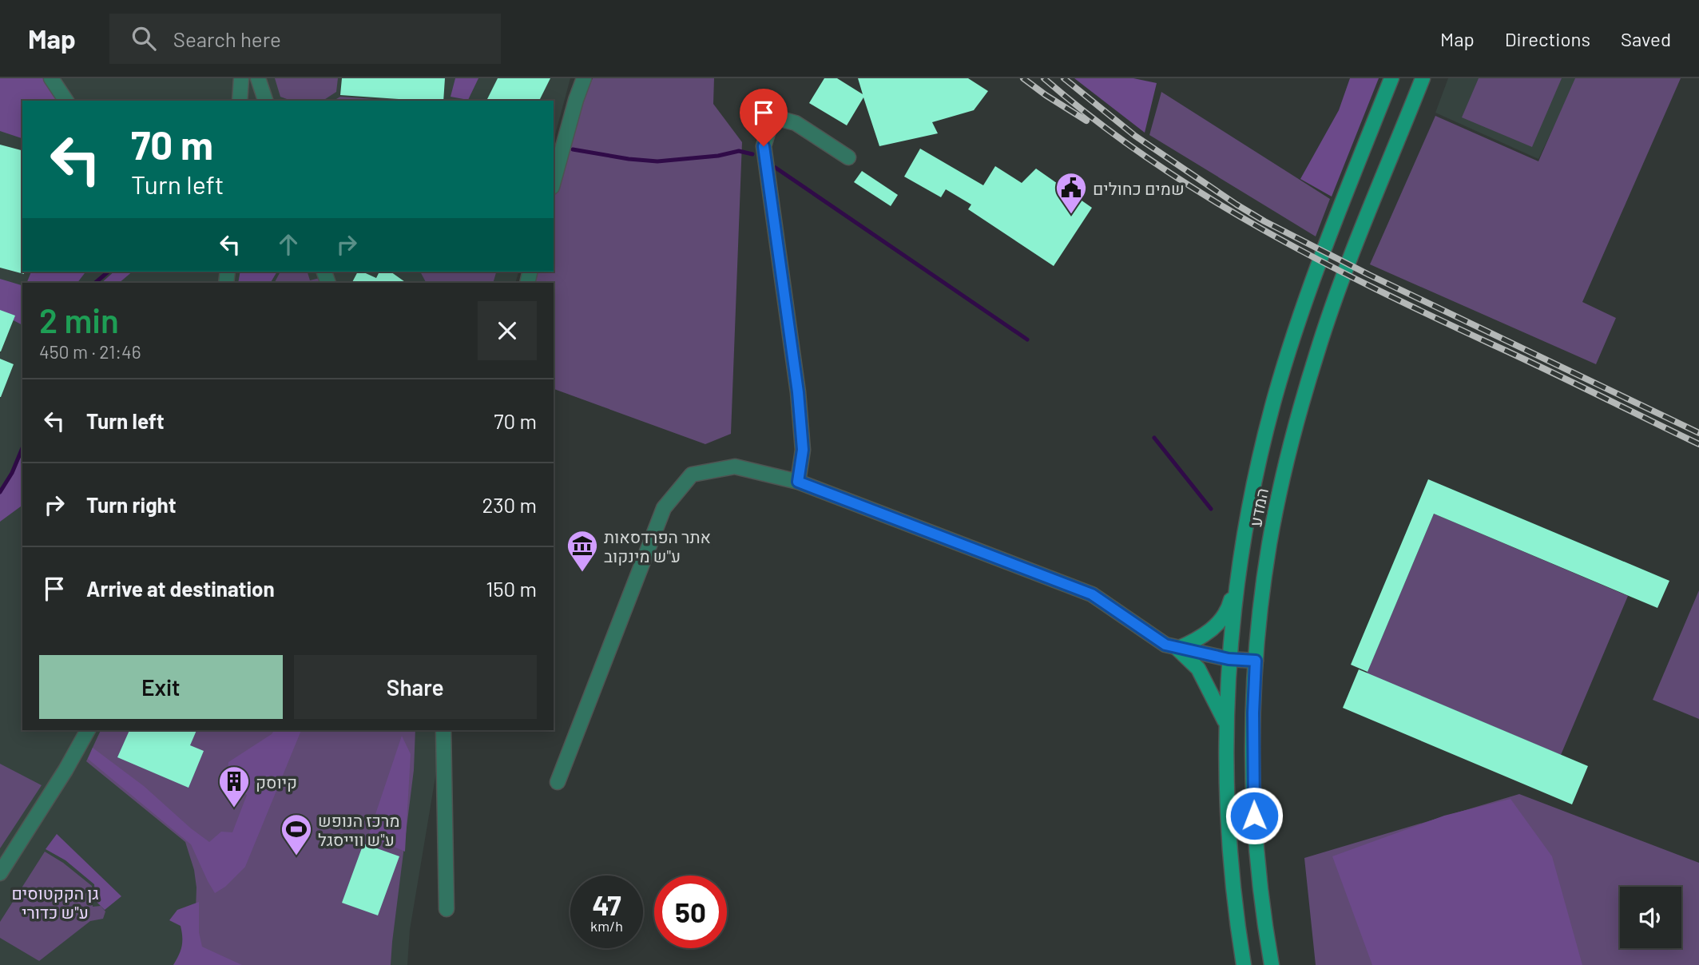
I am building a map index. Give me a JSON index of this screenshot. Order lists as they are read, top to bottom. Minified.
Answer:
{"streets":{"main road":["המדע"]},"parks":["גן הקקטוסים ע\"ש כדורי"],"places":{"public building":["שמים כחולים"],"museum":["אתר הפרדסאות ע\"ש מינקוב"],"building":["קיוסק"],"sports":["מרכז הנופש ע\"ש ווייסגל"]},"page":{"header":"Map","search":"Search here","nav":["Map","Directions","Saved"],"turn":["70 m","Turn left"],"heading":["2 min","450 m · 21:46"],"list":[{"name":"Turn left","value":"70 m"},{"name":"Turn right","value":"230 m"},{"name":"Arrive at destination","value":"150 m"}],"buttons":["Exit","Share"],"speed":"47 km/h","limit":"50"}}
